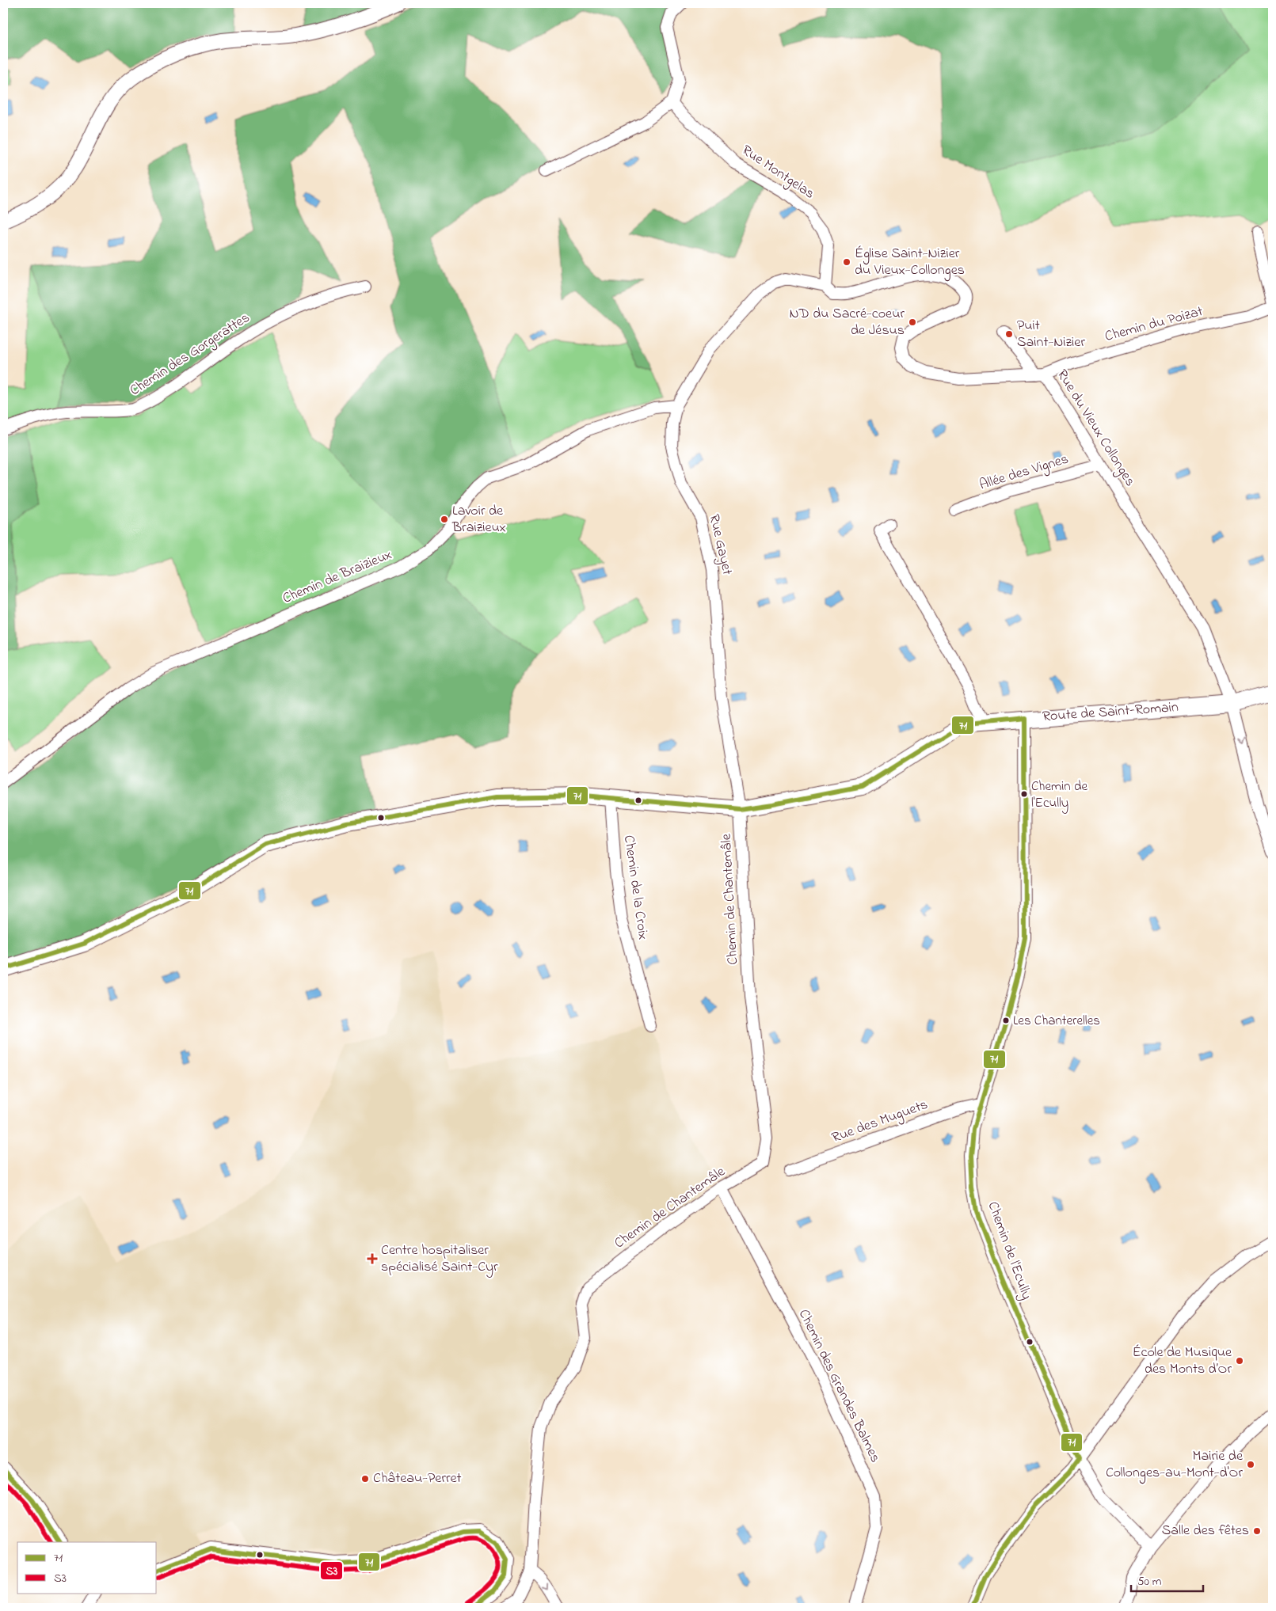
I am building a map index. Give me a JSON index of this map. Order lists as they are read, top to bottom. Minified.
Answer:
{"streets":{"main road":["Route de Saint-Romain"],"street":["Rue Montgelas","Chemin du Poizat","Chemin des Gorgerattes","Rue du Vieux Collonges","Allée des Vignes","Rue Gayet","Chemin de Braizieux","Chemin de la Croix","Chemin de Chantemâle","Rue des Muguets","Chemin de l'Ecully","Chemin des Grandes Balmes"]},"crossings":[["Rue Montgelas","Rue du Vieux Collonges"],["Rue Montgelas","Rue Gayet"],["Chemin du Poizat","Rue du Vieux Collonges"],["Rue du Vieux Collonges","Allée des Vignes"],["Rue du Vieux Collonges","Rue Gayet"],["Rue du Vieux Collonges","Route de Saint-Romain"],["Rue Gayet","Chemin de Braizieux"],["Rue Gayet","Route de Saint-Romain"],["Rue Gayet","Chemin de Chantemâle"],["Route de Saint-Romain","Chemin de la Croix"],["Route de Saint-Romain","Chemin de Chantemâle"],["Route de Saint-Romain","Chemin de l'Ecully"],["Chemin de Chantemâle","Chemin des Grandes Balmes"],["Rue des Muguets","Chemin de l'Ecully"]],"places":{"other":["Église Saint-Nizier du Vieux-Collonges","ND du Sacré-coeur de Jésus","Puit Saint-Nizier","Lavoir de Braizieux","Chemin de l'Ecully","Les Chanterelles","École de Musique des Monts d’Or","Mairie de Collonges-au-Mont-d'Or","Château-Perret","Salle des fêtes"],"health":["Centre hospitaliser spécialisé Saint-Cyr"]},"lines":["transit line 71","transit line S3"],"legend":["71","S3"],"scale_bar":"50 m"}
